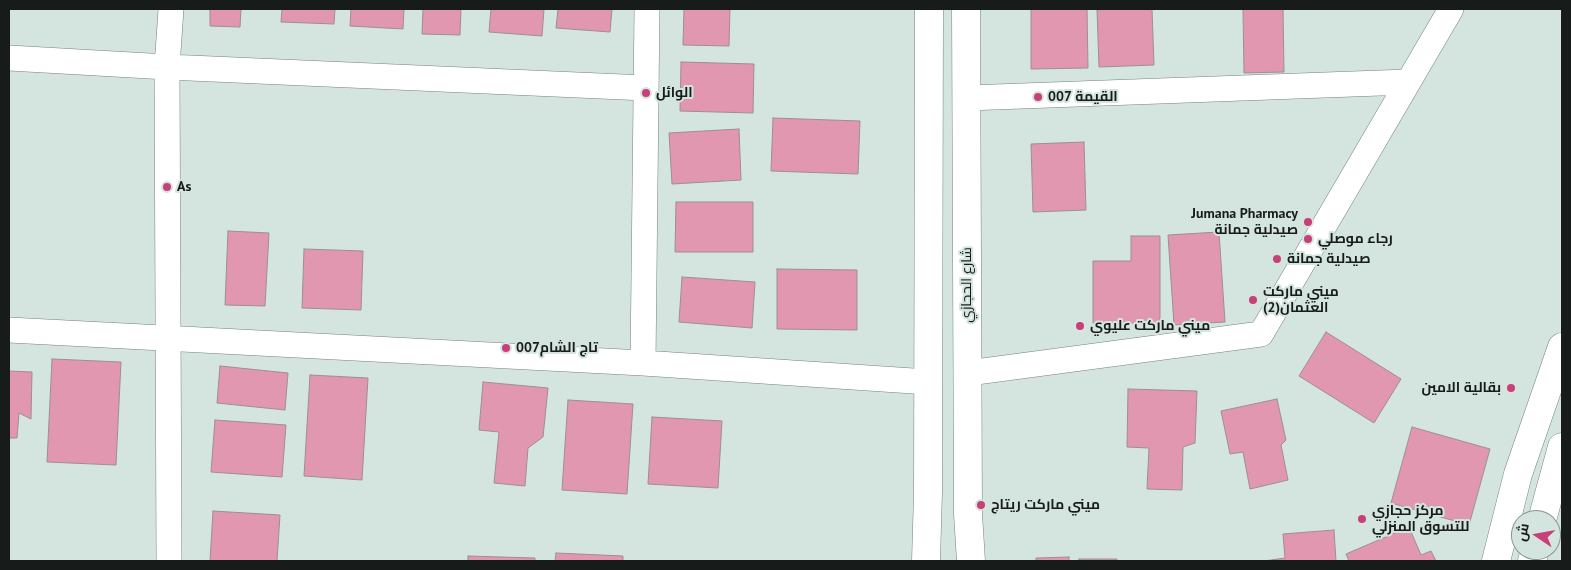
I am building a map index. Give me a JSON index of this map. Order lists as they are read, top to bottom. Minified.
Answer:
{"streets":{"main road":["شارع الحجازي"]},"places":["الوائل","القيمة 007","As","Jumana Pharmacy صيدلية جمانة","رجاء موصلي","صيدلية جمانة","ميني ماركت العثمان(2)","ميني ماركت عليوي","تاج الشام007","بقالية الامين","ميني ماركت ريتاج","مركز حجازي للتسوق المنزلي"],"north":"left"}
